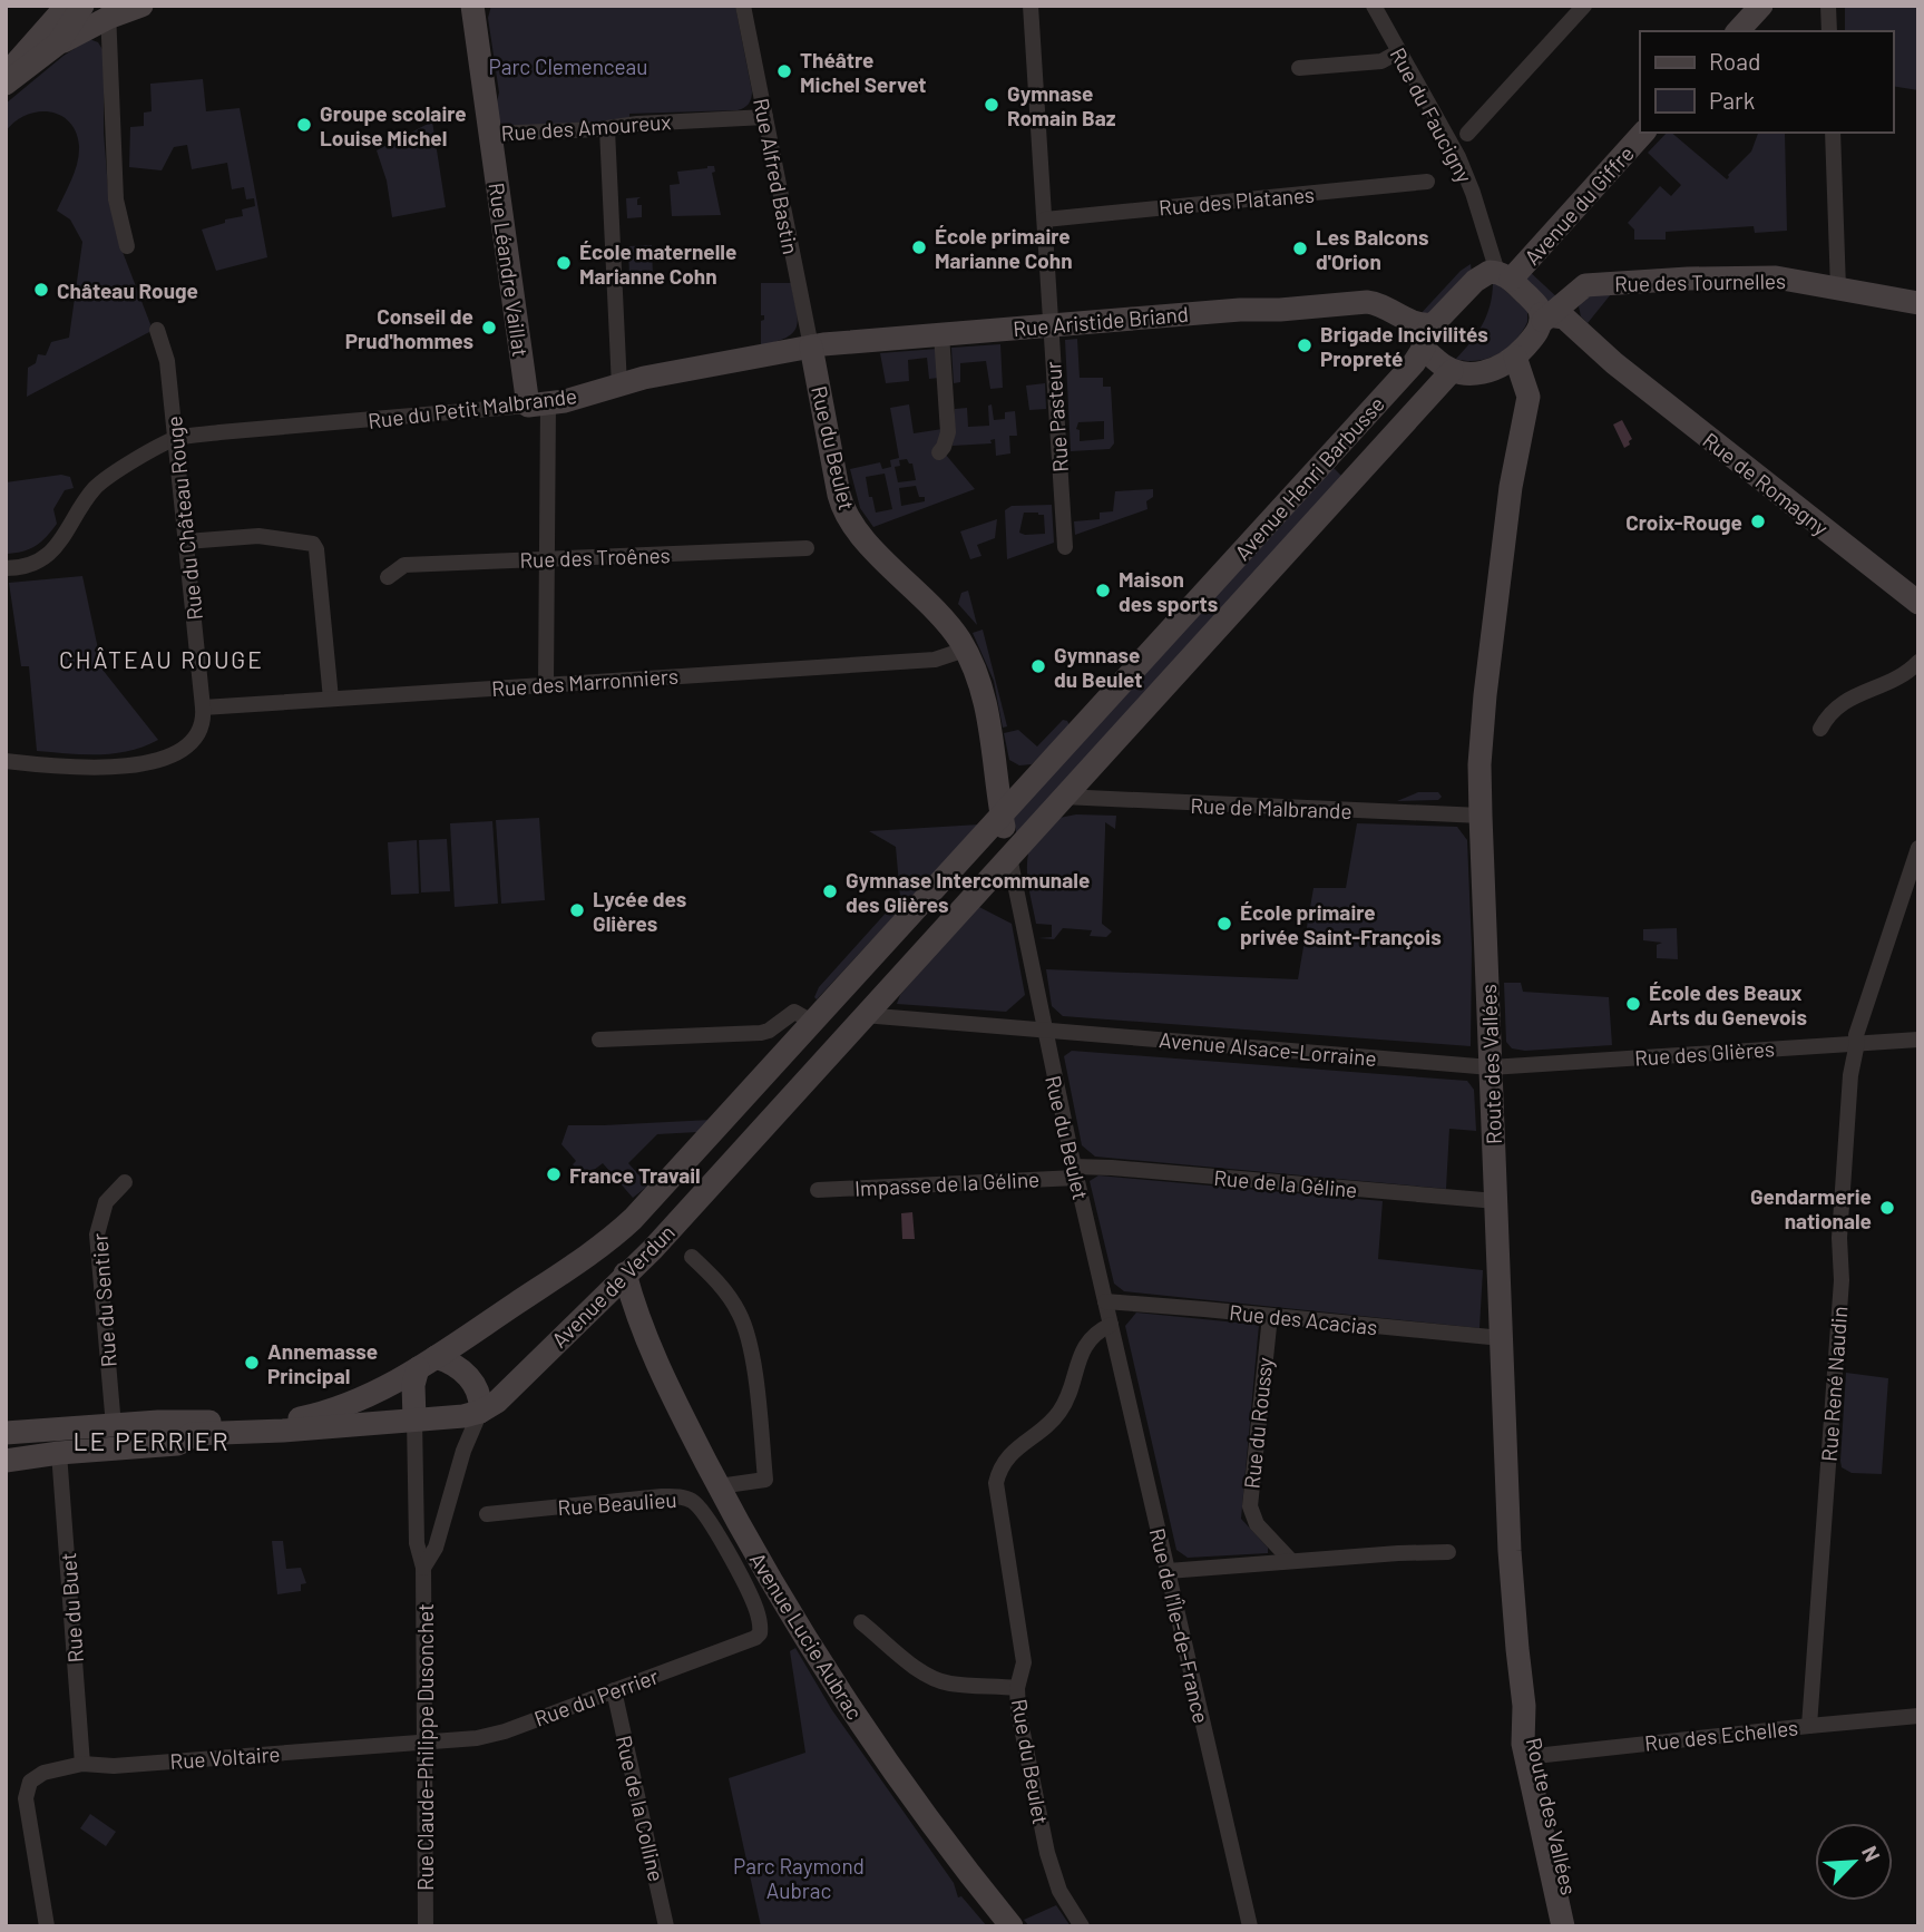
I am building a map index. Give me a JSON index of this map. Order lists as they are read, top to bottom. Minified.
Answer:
{"streets":{"street":["Rue du Faucigny","Rue des Amoureux","Rue Alfred Bastin","Rue des Platanes","Avenue du Giffre","Rue Léandre Vaillat","Rue des Tournelles","Rue Aristide Briand","Rue du Petit Malbrande","Rue Pasteur","Rue du Beulet","Avenue Henri Barbusse","Rue de Romagny","Rue du Château Rouge","Rue des Troênes","Rue des Marronniers","Rue de Malbrande","Avenue Alsace-Lorraine","Rue des Glières","Route des Vallées","Impasse de la Géline","Rue de la Géline","Avenue de Verdun","Rue du Sentier","Rue des Acacias","Rue René Naudin","Rue du Roussy","Rue Beaulieu","Rue du Buet","Rue de l'Île-de-France","Avenue Lucie Aubrac","Rue du Perrier","Rue des Echelles","Rue Claude-Philippe Dusonchet","Rue Voltaire","Rue de la Colline"]},"crossings":[["Rue du Faucigny","Avenue du Giffre"],["Rue du Faucigny","Rue des Tournelles"],["Rue du Faucigny","Rue Aristide Briand"],["Rue du Faucigny","Avenue Henri Barbusse"],["Rue du Faucigny","Rue de Romagny"],["Rue du Faucigny","Route des Vallées"],["Rue des Amoureux","Rue Alfred Bastin"],["Rue des Amoureux","Rue Léandre Vaillat"],["Rue Alfred Bastin","Rue Aristide Briand"],["Rue Alfred Bastin","Rue du Petit Malbrande"],["Rue Alfred Bastin","Rue du Beulet"],["Rue des Platanes","Rue Pasteur"],["Avenue du Giffre","Rue des Tournelles"],["Avenue du Giffre","Rue Aristide Briand"],["Avenue du Giffre","Avenue Henri Barbusse"],["Avenue du Giffre","Rue de Romagny"],["Avenue du Giffre","Route des Vallées"],["Rue Léandre Vaillat","Rue du Petit Malbrande"],["Rue des Tournelles","Rue Aristide Briand"],["Rue des Tournelles","Avenue Henri Barbusse"],["Rue des Tournelles","Rue de Romagny"],["Rue des Tournelles","Route des Vallées"],["Rue Aristide Briand","Rue du Petit Malbrande"],["Rue Aristide Briand","Rue Pasteur"],["Rue Aristide Briand","Rue du Beulet"],["Rue Aristide Briand","Avenue Henri Barbusse"],["Rue Aristide Briand","Rue de Romagny"],["Rue Aristide Briand","Route des Vallées"],["Rue du Petit Malbrande","Rue du Beulet"],["Rue du Petit Malbrande","Rue du Château Rouge"],["Rue du Beulet","Avenue Henri Barbusse"],["Rue du Beulet","Rue des Marronniers"],["Rue du Beulet","Avenue Alsace-Lorraine"],["Rue du Beulet","Impasse de la Géline"],["Rue du Beulet","Rue de la Géline"],["Rue du Beulet","Avenue de Verdun"],["Rue du Beulet","Rue des Acacias"],["Rue du Beulet","Rue de l'Île-de-France"],["Avenue Henri Barbusse","Rue de Romagny"],["Avenue Henri Barbusse","Rue de Malbrande"],["Avenue Henri Barbusse","Route des Vallées"],["Avenue Henri Barbusse","Avenue de Verdun"],["Rue de Romagny","Route des Vallées"],["Rue du Château Rouge","Rue des Marronniers"],["Rue de Malbrande","Route des Vallées"],["Rue de Malbrande","Avenue de Verdun"],["Avenue Alsace-Lorraine","Rue des Glières"],["Avenue Alsace-Lorraine","Route des Vallées"],["Avenue Alsace-Lorraine","Avenue de Verdun"],["Rue des Glières","Route des Vallées"],["Rue des Glières","Rue René Naudin"],["Route des Vallées","Rue de la Géline"],["Route des Vallées","Rue des Acacias"],["Route des Vallées","Rue des Echelles"],["Impasse de la Géline","Rue de la Géline"],["Avenue de Verdun","Rue du Sentier"],["Avenue de Verdun","Rue du Buet"],["Avenue de Verdun","Avenue Lucie Aubrac"],["Avenue de Verdun","Rue Claude-Philippe Dusonchet"],["Rue des Acacias","Rue du Roussy"],["Rue René Naudin","Rue des Echelles"],["Rue Beaulieu","Rue du Perrier"],["Rue du Buet","Rue Voltaire"],["Rue du Perrier","Rue Claude-Philippe Dusonchet"],["Rue du Perrier","Rue Voltaire"],["Rue du Perrier","Rue de la Colline"],["Rue Claude-Philippe Dusonchet","Rue Voltaire"]],"districts":["CHÂTEAU ROUGE","LE PERRIER"],"parks":["Parc Clemenceau","Parc Raymond Aubrac"],"places":["Théâtre Michel Servet","Gymnase Romain Baz","Groupe scolaire Louise Michel","École primaire Marianne Cohn","Les Balcons d'Orion","École maternelle Marianne Cohn","Château Rouge","Conseil de Prud'hommes","Brigade Incivilités Propreté","Croix-Rouge","Maison des sports","Gymnase du Beulet","Gymnase Intercommunale des Glières","Lycée des Glières","École primaire privée Saint-François","École des Beaux Arts du Genevois","France Travail","Gendarmerie nationale","Annemasse Principal"],"legend":["Road","Park"],"north":"top right"}
